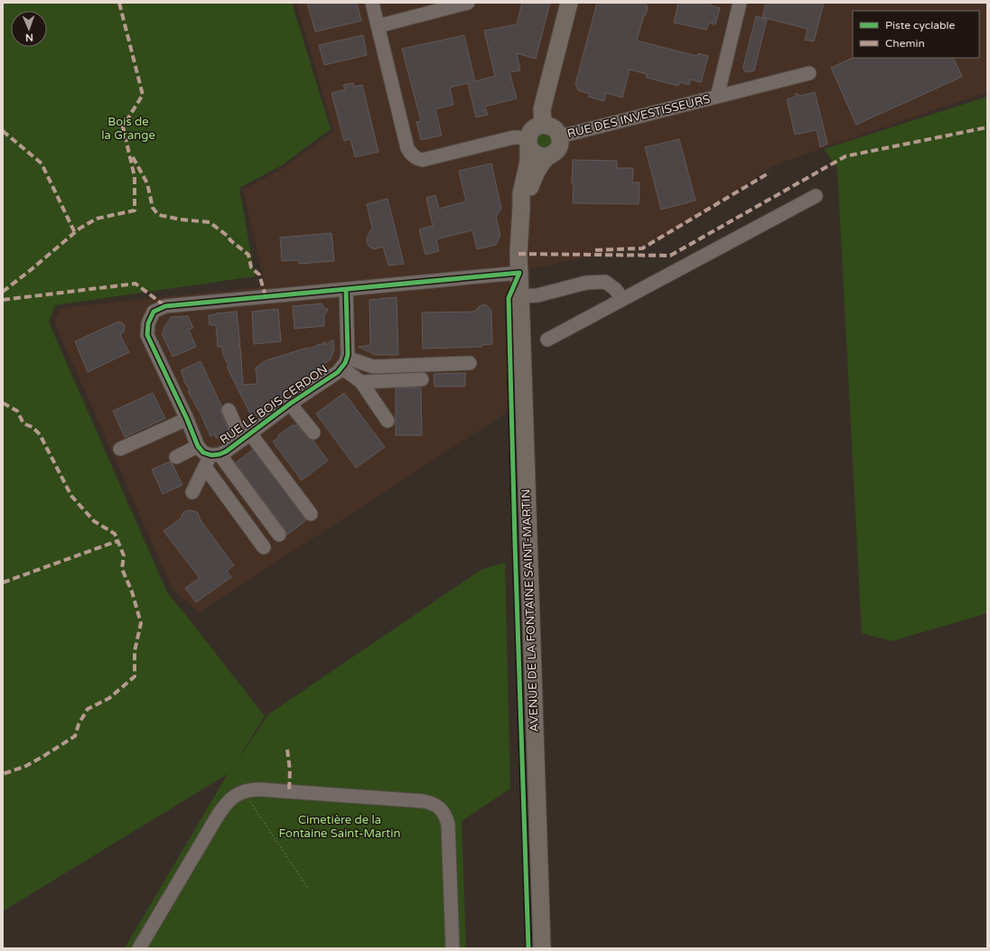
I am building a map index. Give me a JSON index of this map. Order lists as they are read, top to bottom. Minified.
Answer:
{"streets":{"main road":["AVENUE DE LA FONTAINE SAINT-MARTIN"],"street":["RUE DES INVESTISSEURS","RUE LE BOIS CERDON"]},"crossings":[["RUE DES INVESTISSEURS","AVENUE DE LA FONTAINE SAINT-MARTIN"]],"parks":["Bois de la Grange","Cimetière de la Fontaine Saint-Martin"],"legend":["Piste cyclable","Chemin"],"north":"bottom"}
